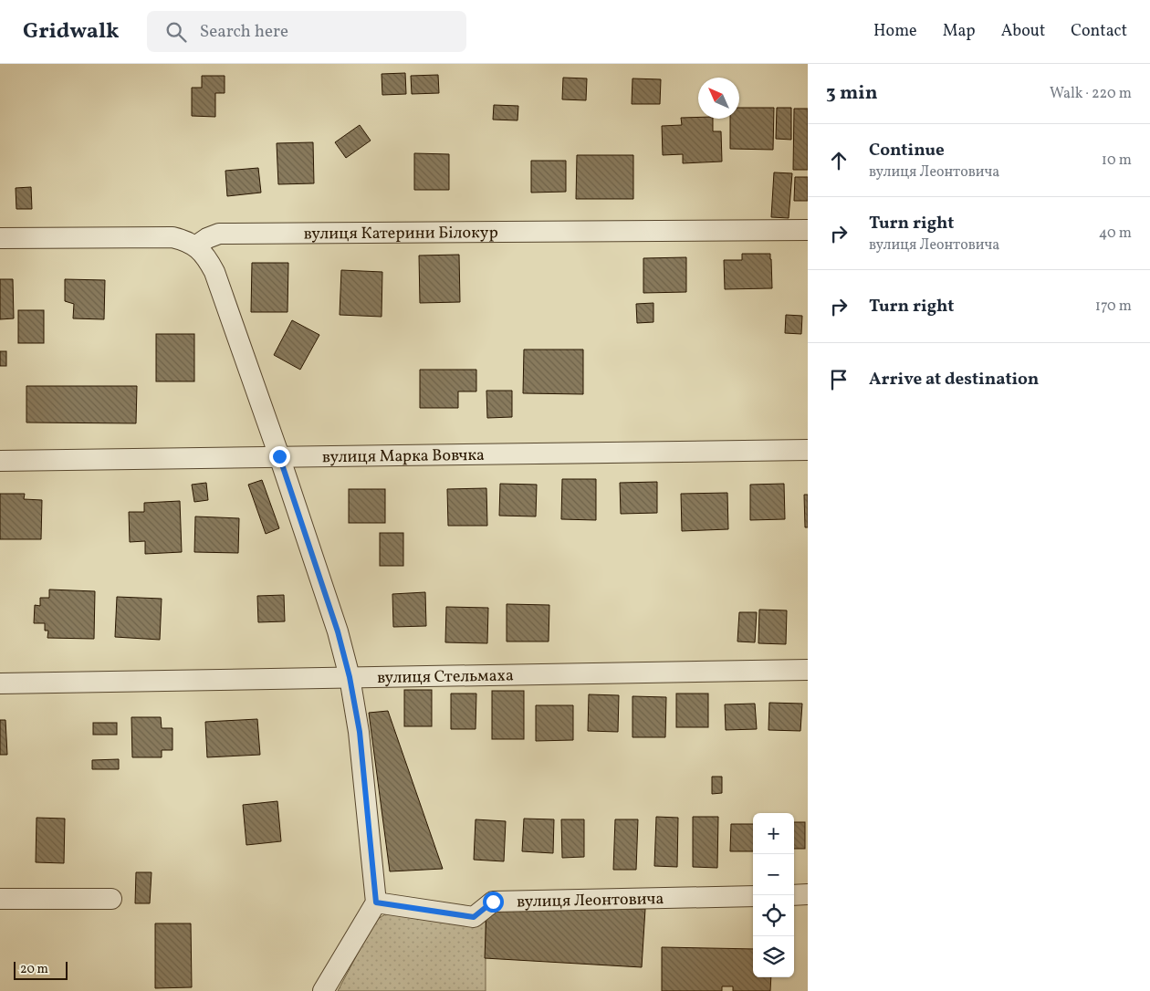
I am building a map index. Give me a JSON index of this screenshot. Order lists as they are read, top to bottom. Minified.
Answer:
{"streets":{"street":["вулиця Катерини Білокур","вулиця Марка Вовчка","вулиця Стельмаха","вулиця Леонтовича"]},"scale_bar":"20 m","north":"top left","page":{"header":"Gridwalk","search":"Search here","nav":["Home","Map","About","Contact"],"heading":["3 min","Walk · 220 m"],"list":[["Continue","вулиця Леонтовича","10 m"],["Turn right","вулиця Леонтовича","40 m"],["Turn right","170 m"],"Arrive at destination"],"map_buttons":["+","−"],"scale":"20 m"}}
